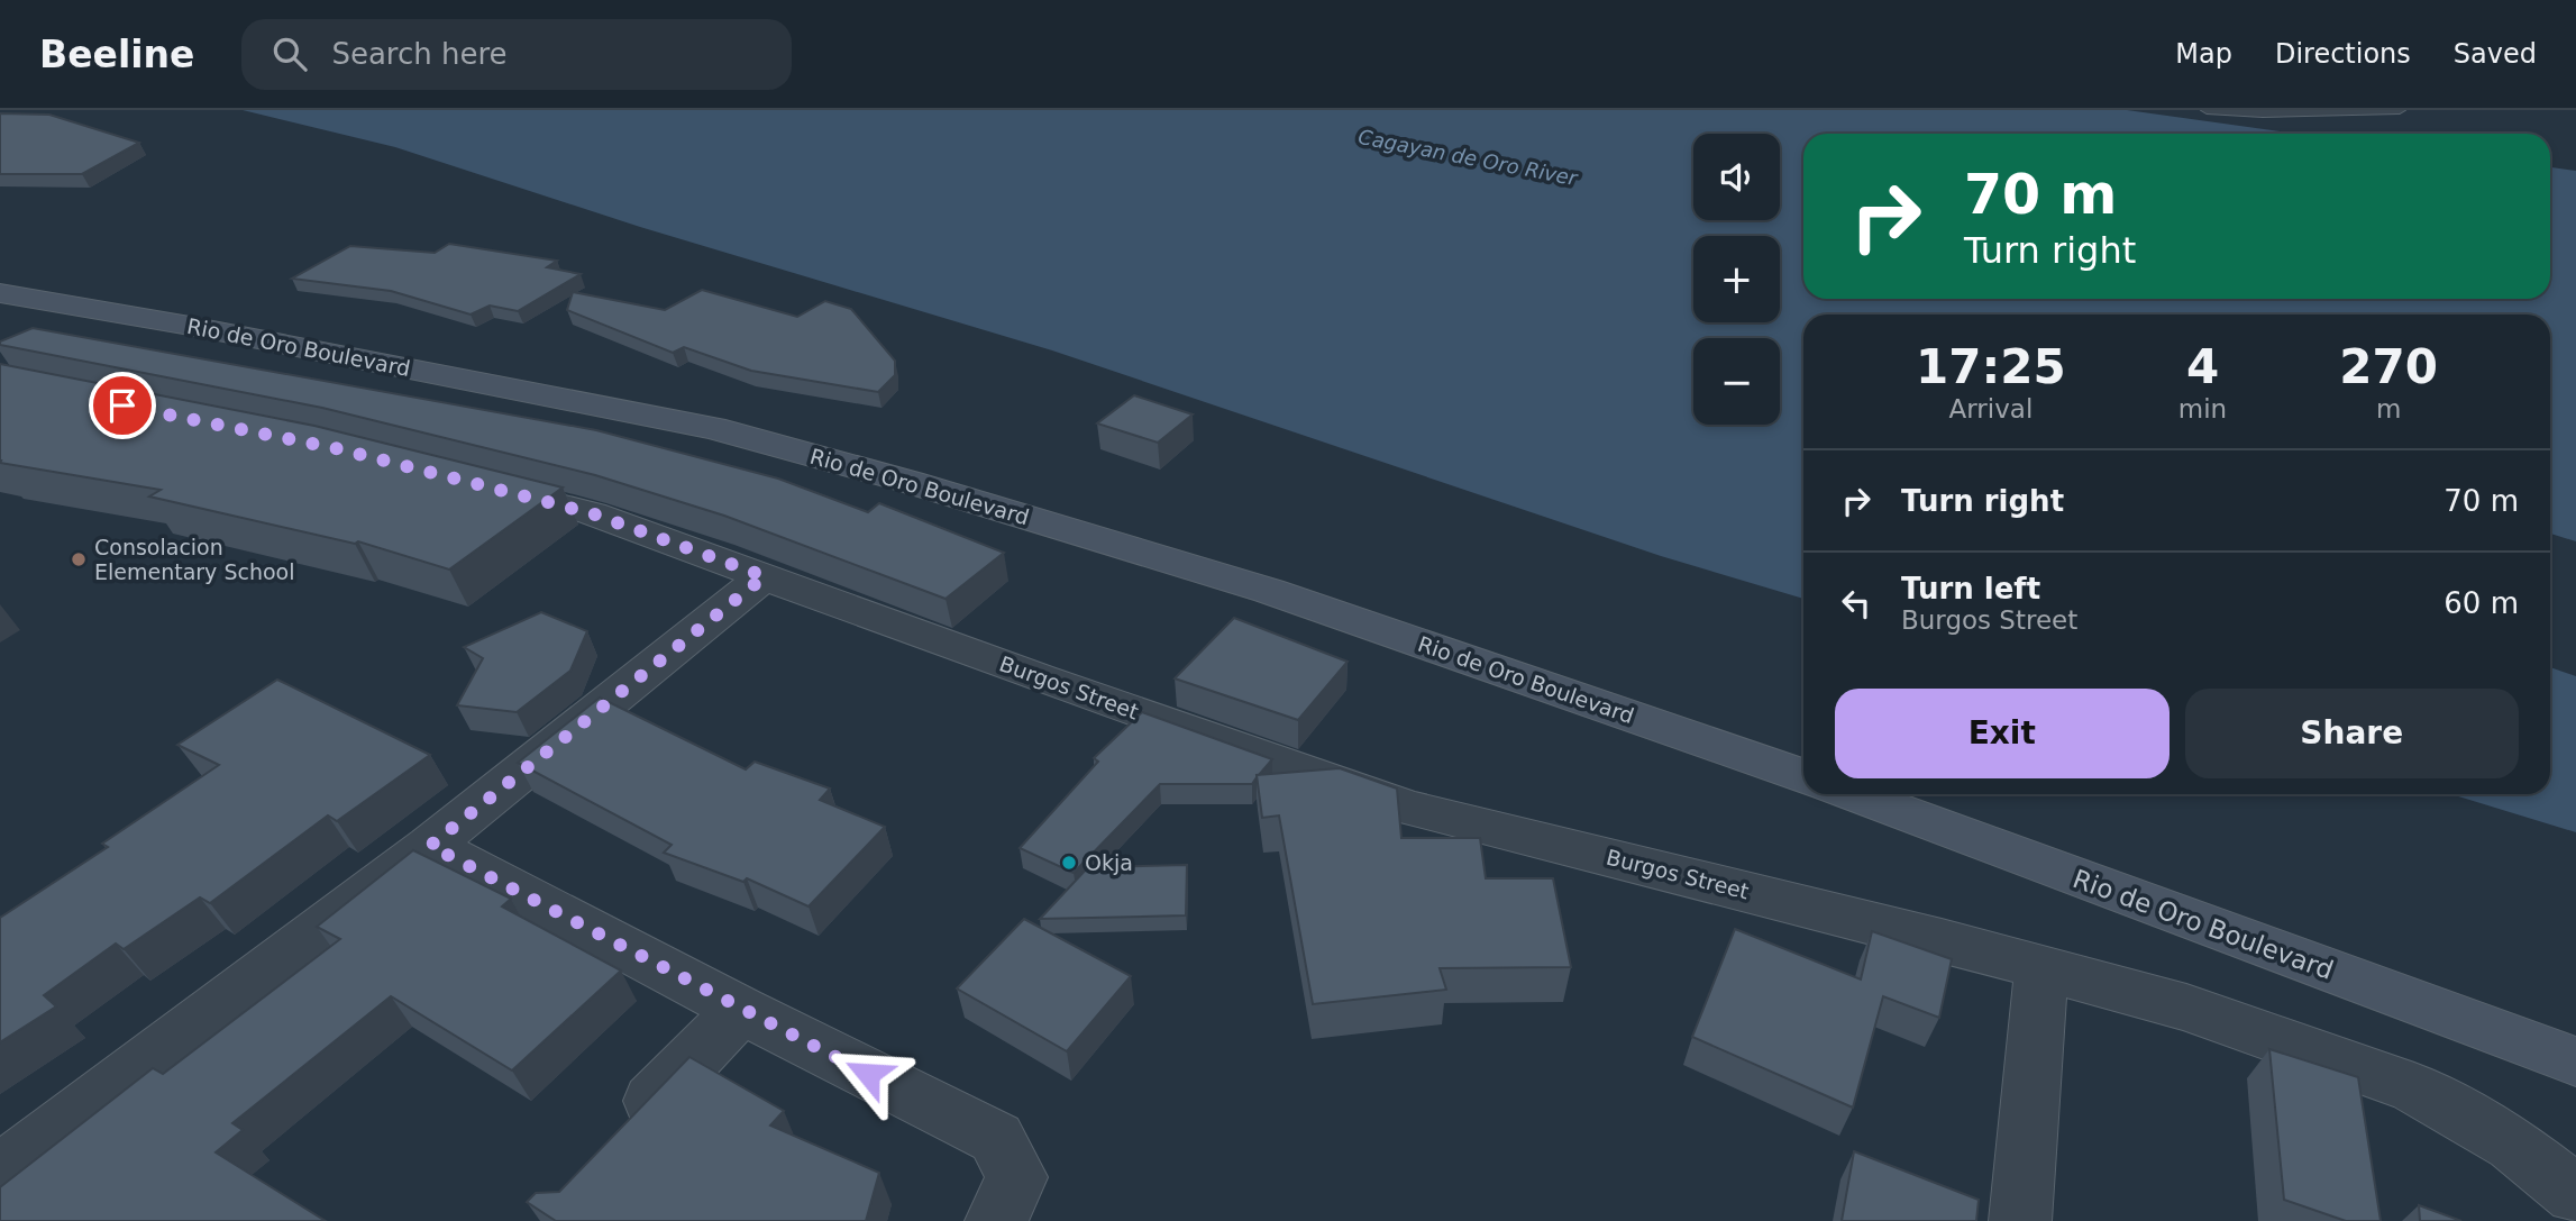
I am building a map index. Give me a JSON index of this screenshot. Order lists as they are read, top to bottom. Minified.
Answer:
{"streets":{"main road":["Rio de Oro Boulevard"],"street":["Burgos Street"]},"water":["Cagayan de Oro River"],"places":["Consolacion Elementary School","Okja"],"page":{"header":"Beeline","search":"Search here","nav":["Map","Directions","Saved"],"map_buttons":["+","−"],"turn":["70 m","Turn right"],"eta":["17:25","Arrival","4","min","270","m"],"list":[{"name":"Turn right","value":"70 m"},{"name":"Turn left","note":"Burgos Street","value":"60 m"}],"buttons":["Exit","Share"]}}
